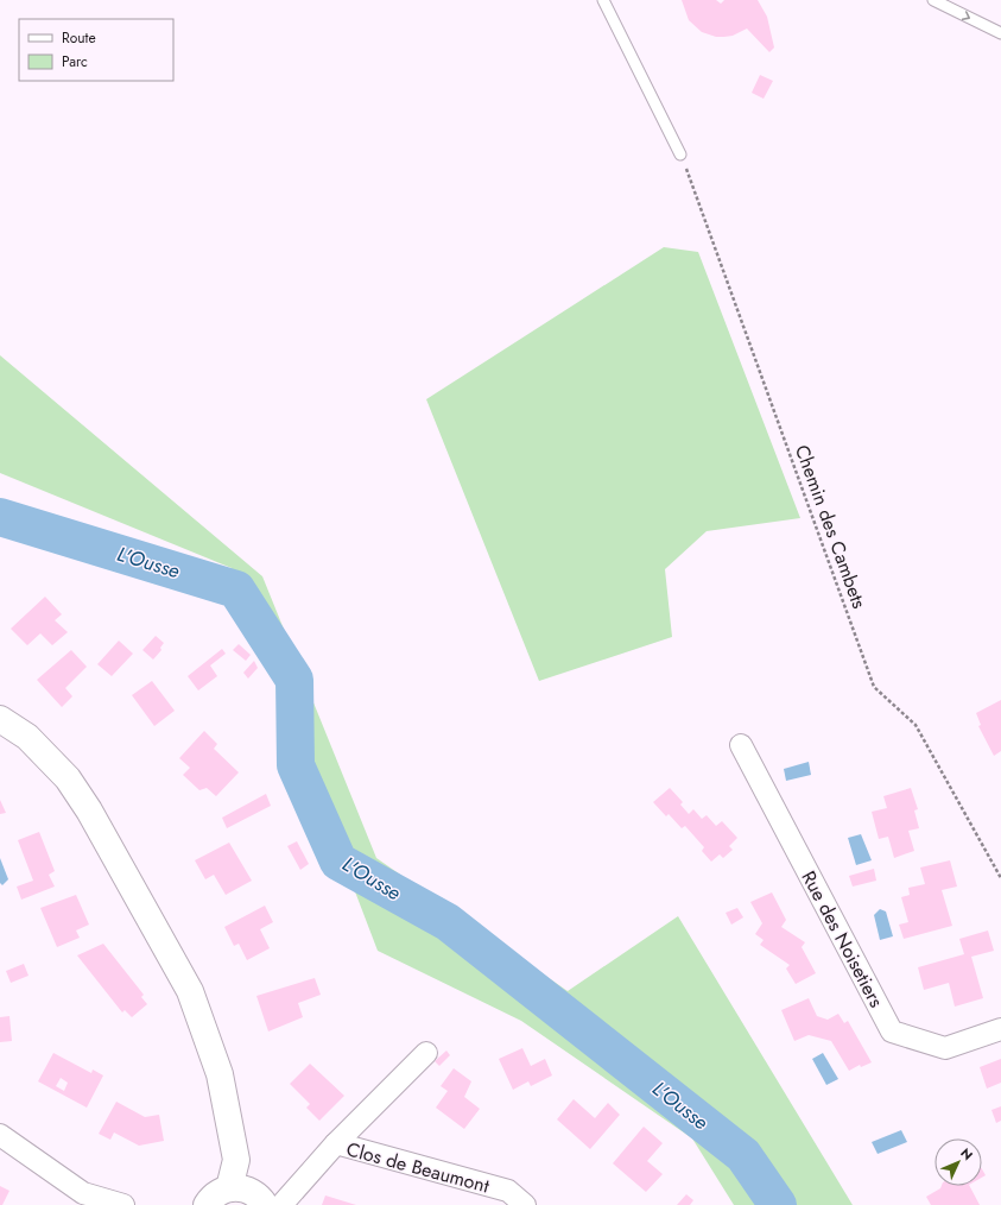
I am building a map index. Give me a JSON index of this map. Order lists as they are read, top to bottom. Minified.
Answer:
{"streets":{"street":["Rue des Noisetiers","Clos de Beaumont"],"path":["Chemin des Cambets"]},"water":["L'Ousse"],"legend":["Route","Parc"],"north":"top right"}
